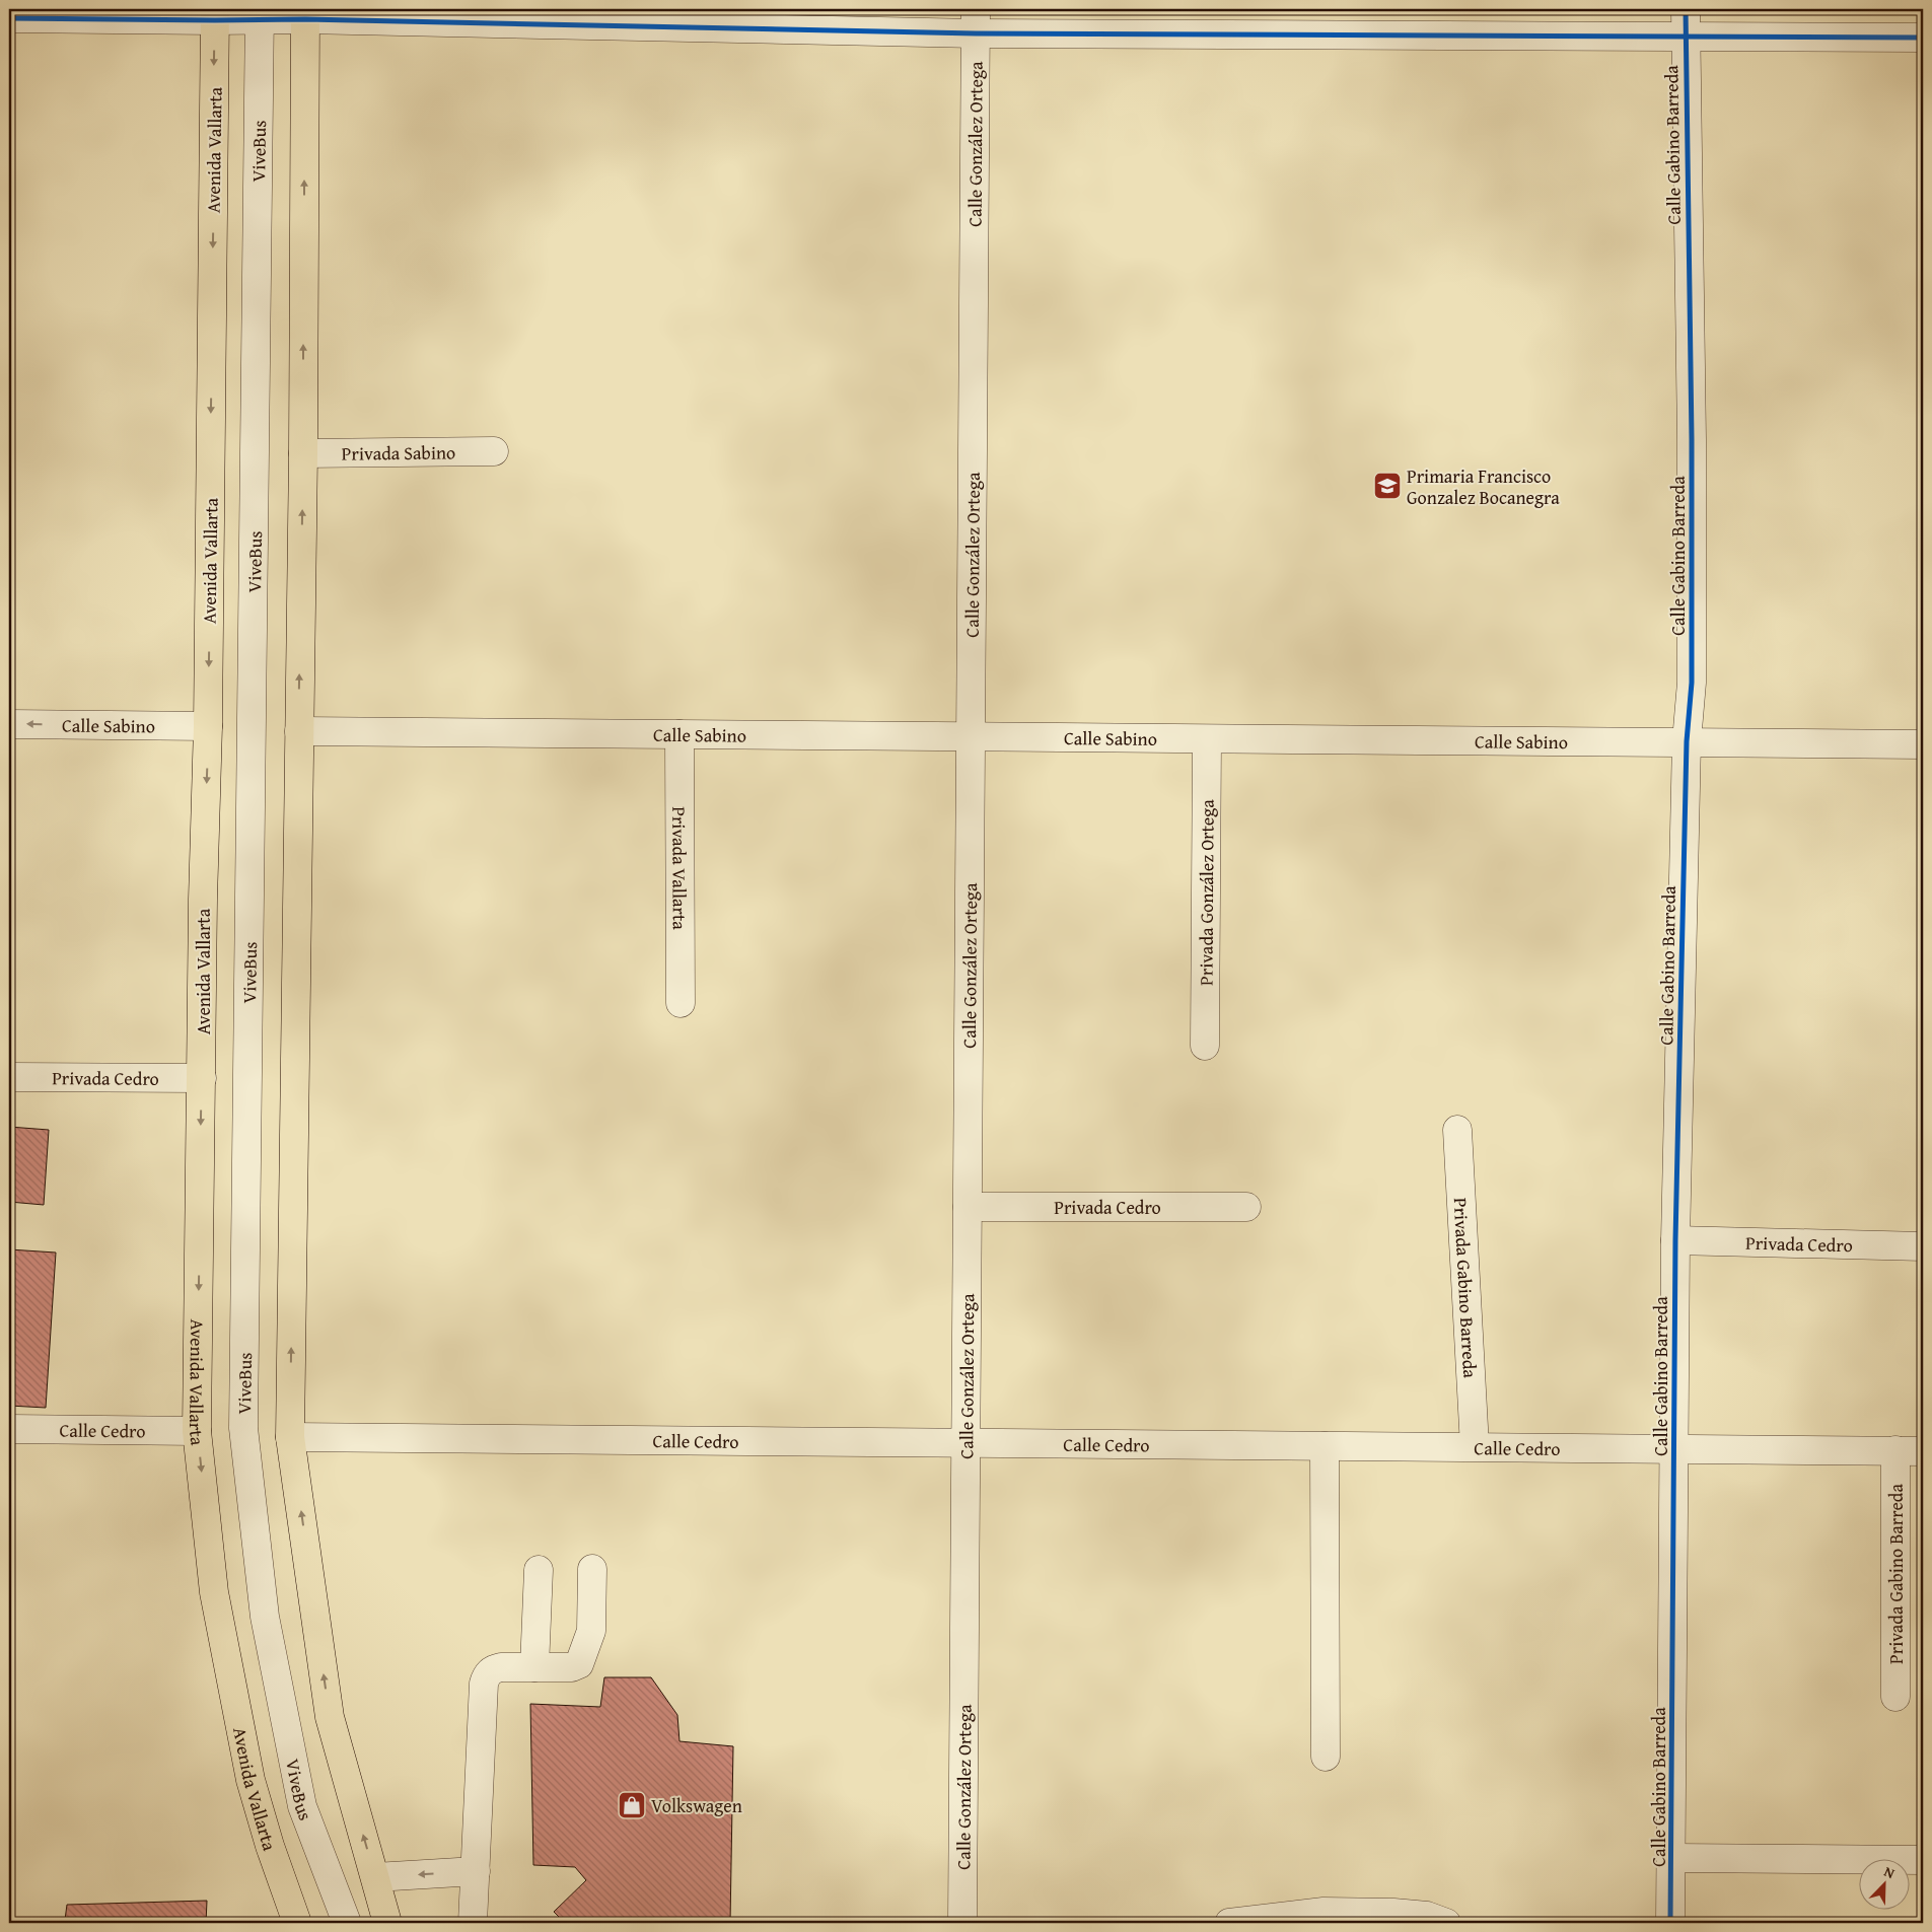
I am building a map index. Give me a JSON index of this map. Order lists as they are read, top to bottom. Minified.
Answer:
{"streets":{"main road":["Avenida Vallarta"],"street":["Calle González Ortega","Calle Gabino Barreda","ViveBus","Privada Sabino","Calle Sabino","Privada Vallarta","Privada González Ortega","Privada Cedro","Privada Gabino Barreda","Calle Cedro"]},"crossings":[["Calle González Ortega","Calle Sabino"],["Calle González Ortega","Privada Cedro"],["Calle González Ortega","Calle Cedro"],["Calle Gabino Barreda","Calle Sabino"],["Calle Gabino Barreda","Privada Cedro"],["Calle Gabino Barreda","Calle Cedro"],["Avenida Vallarta","Calle Sabino"],["Avenida Vallarta","Privada Cedro"],["Avenida Vallarta","Calle Cedro"],["Calle Sabino","Privada Vallarta"],["Calle Sabino","Privada González Ortega"],["Privada Gabino Barreda","Calle Cedro"]],"places":{"school or university":["Primaria Francisco Gonzalez Bocanegra"],"shop":["Volkswagen"]},"north":"top right"}
